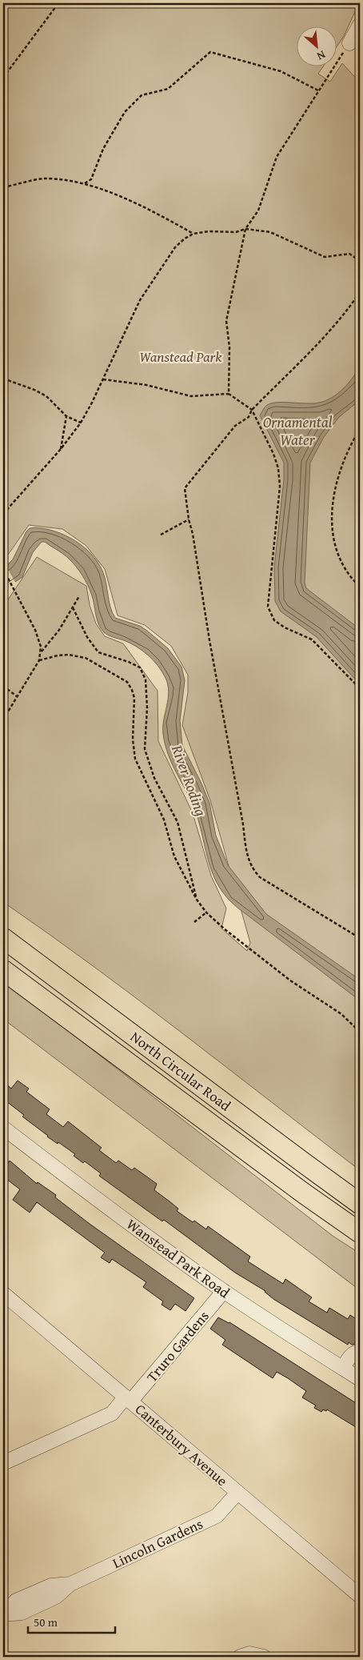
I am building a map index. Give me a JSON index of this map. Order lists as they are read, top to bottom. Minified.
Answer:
{"streets":{"highway":["North Circular Road"],"street":["Wanstead Park Road","Truro Gardens","Canterbury Avenue","Lincoln Gardens"]},"crossings":[["Wanstead Park Road","Truro Gardens"],["Truro Gardens","Canterbury Avenue"],["Canterbury Avenue","Lincoln Gardens"]],"water":["Ornamental Water","River Roding"],"parks":["Wanstead Park"],"scale_bar":"50 m","north":"bottom right"}
